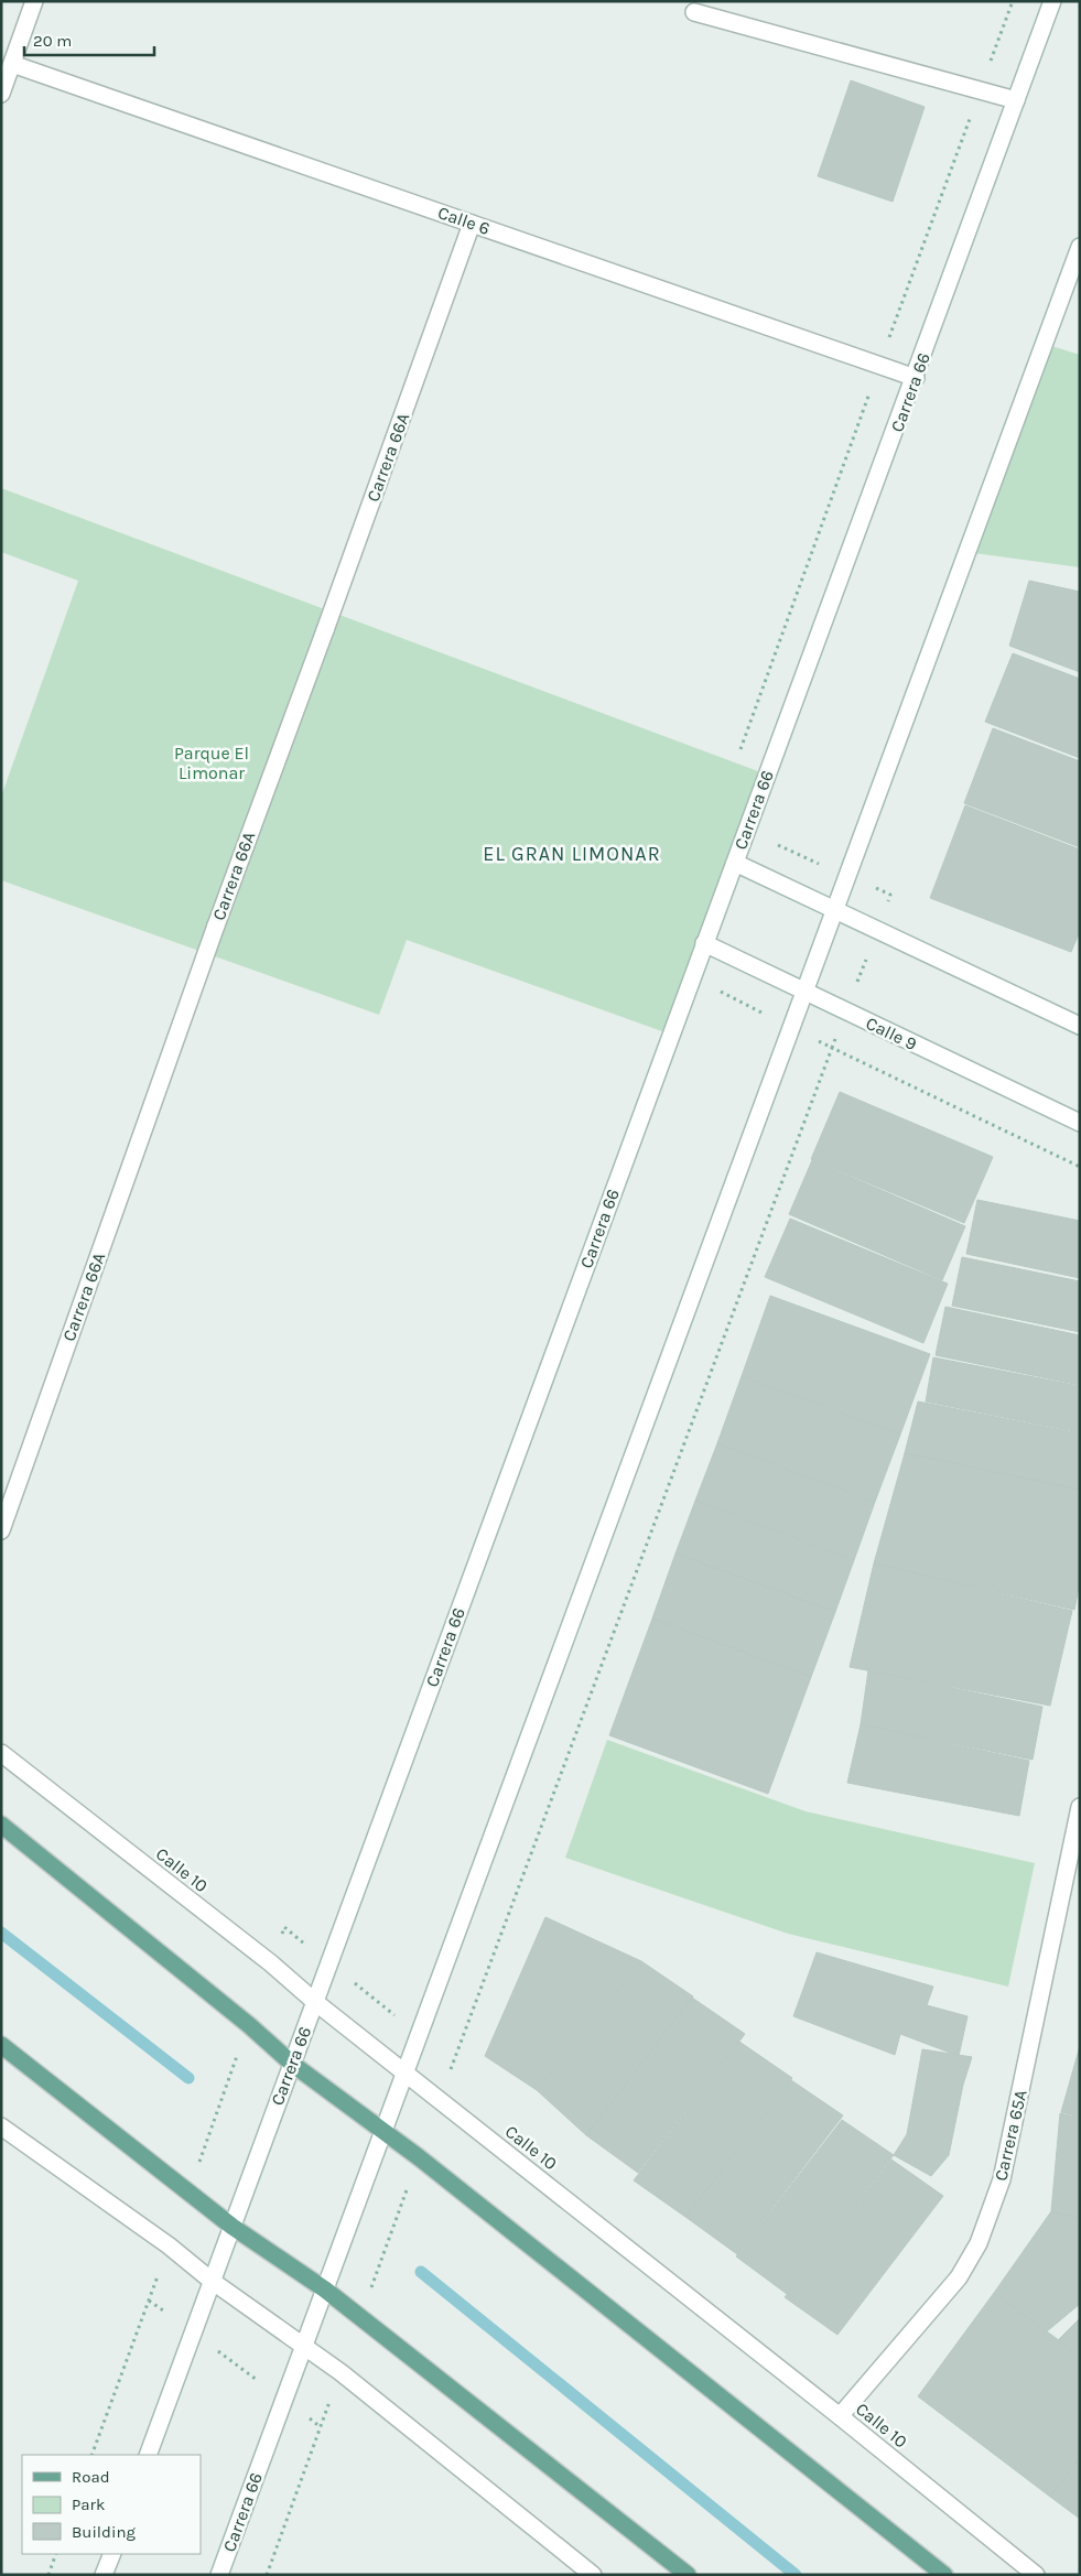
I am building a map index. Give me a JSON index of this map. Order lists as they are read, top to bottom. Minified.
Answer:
{"streets":{"main road":["Calle 6","Carrera 66","Carrera 66A","Calle 9","Calle 10","Carrera 65A"]},"crossings":[["Calle 6","Carrera 66"],["Calle 6","Carrera 66A"],["Carrera 66","Calle 9"],["Carrera 66","Calle 10"],["Calle 10","Carrera 65A"]],"districts":["EL GRAN LIMONAR"],"parks":["Parque El Limonar"],"legend":["Road","Park","Building"],"scale_bar":"20 m"}
